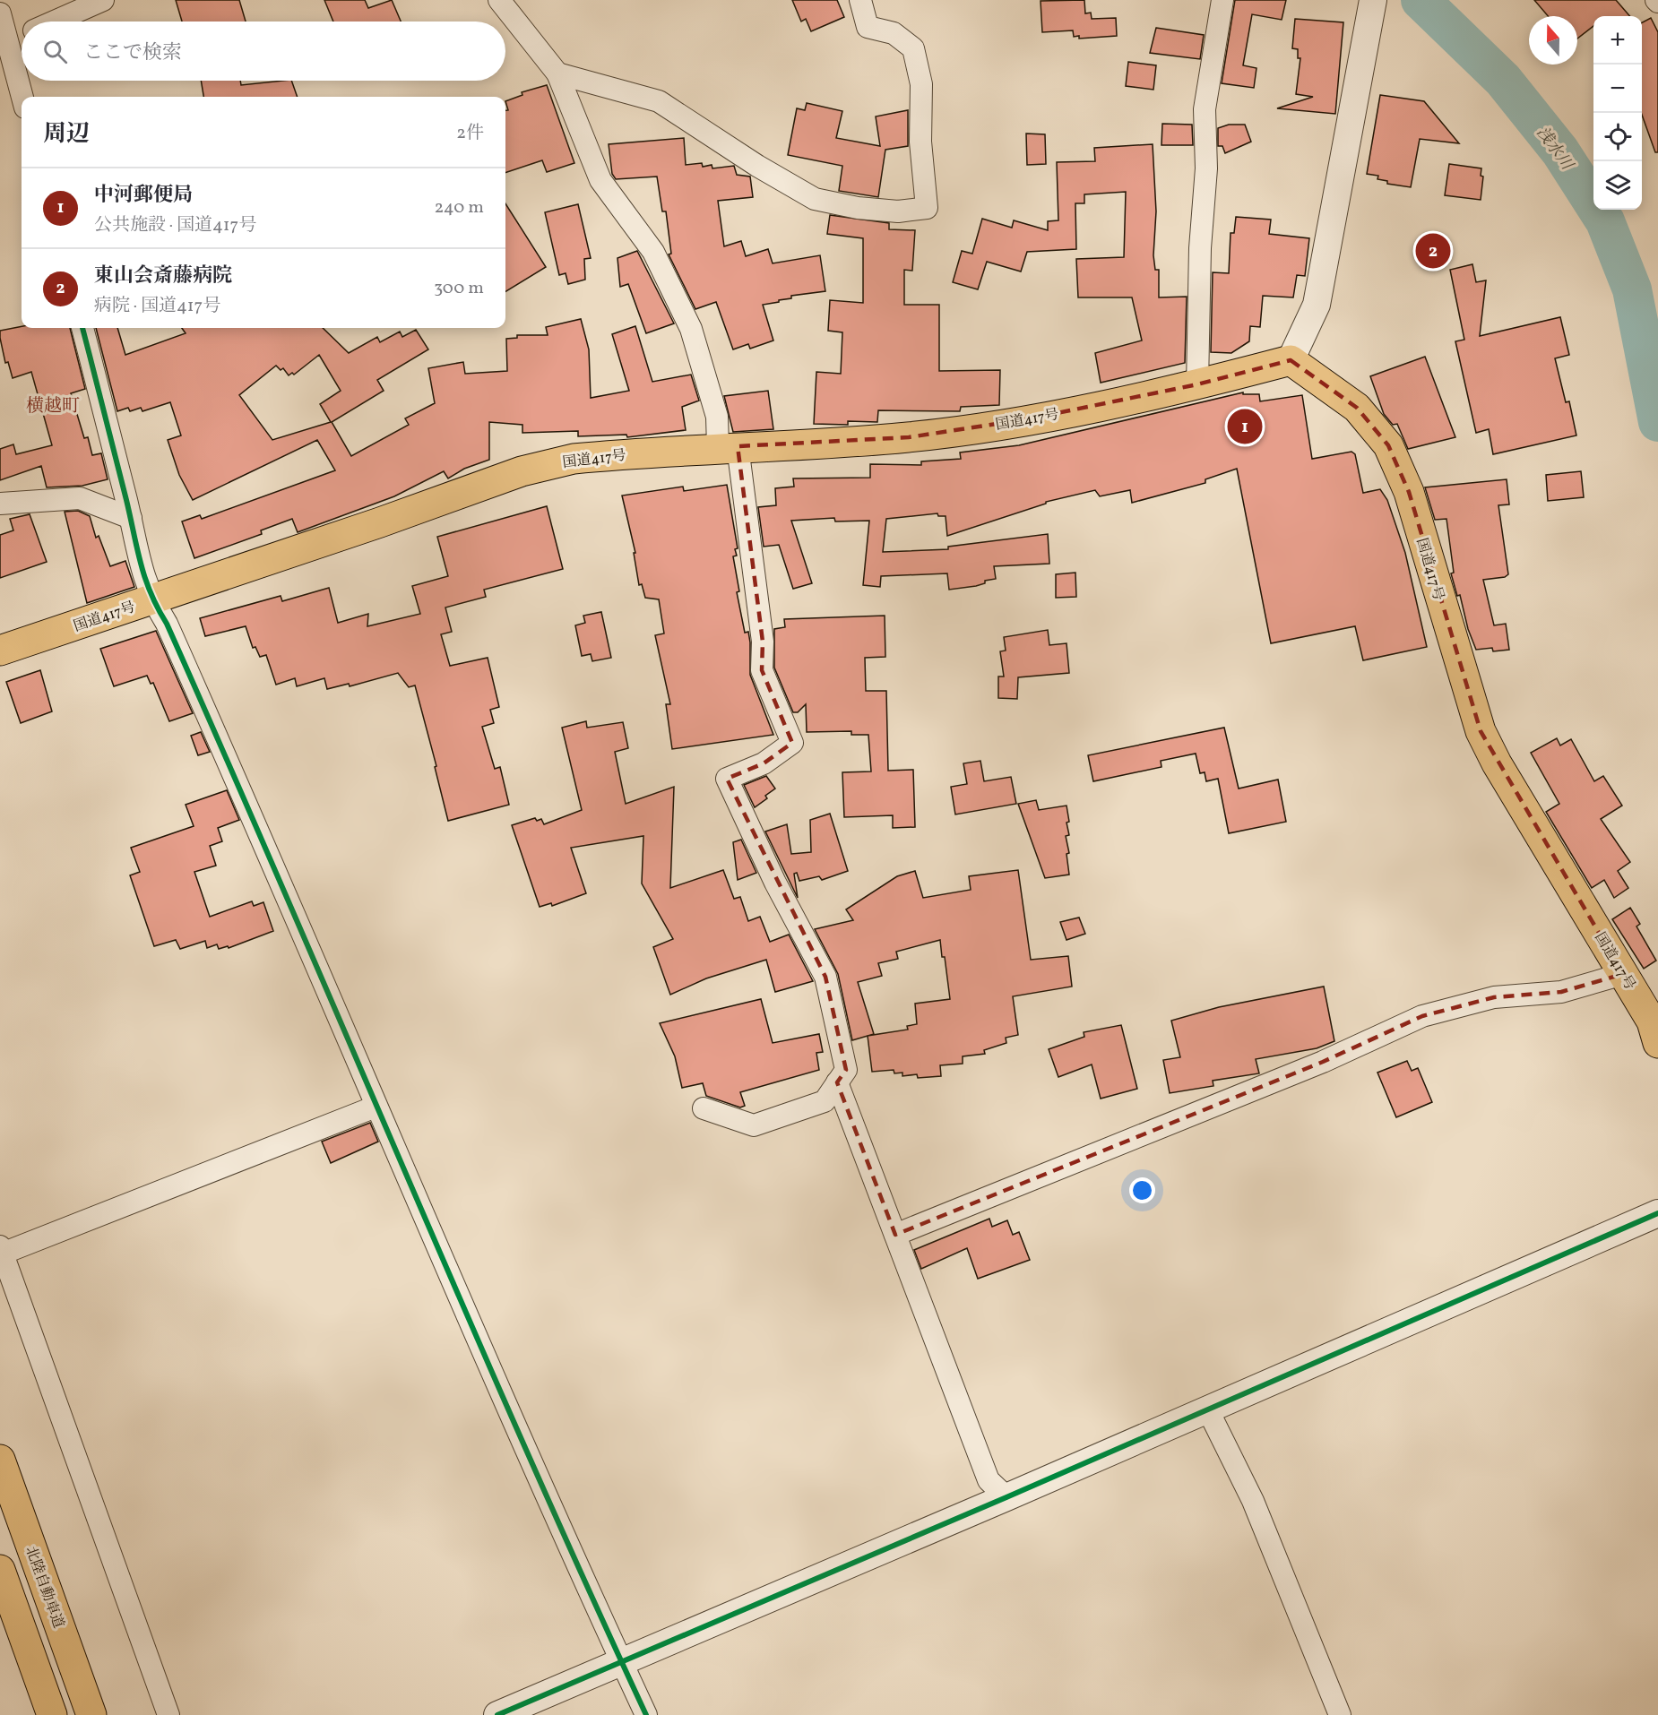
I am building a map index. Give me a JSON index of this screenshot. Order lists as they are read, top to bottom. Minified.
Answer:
{"streets":{"highway":["国道417号","北陸自動車道"]},"districts":["横越町"],"water":["浅水川"],"north":"top","page":{"map_buttons":["+","−"],"search":"ここで検索","heading":["周辺","2件"],"list":[{"mark":"1","name":"中河郵便局","note":"公共施設 · 国道417号","value":"240 m"},{"mark":"2","name":"東山会斎藤病院","note":"病院 · 国道417号","value":"300 m"}],"pins":["2","1"]}}
